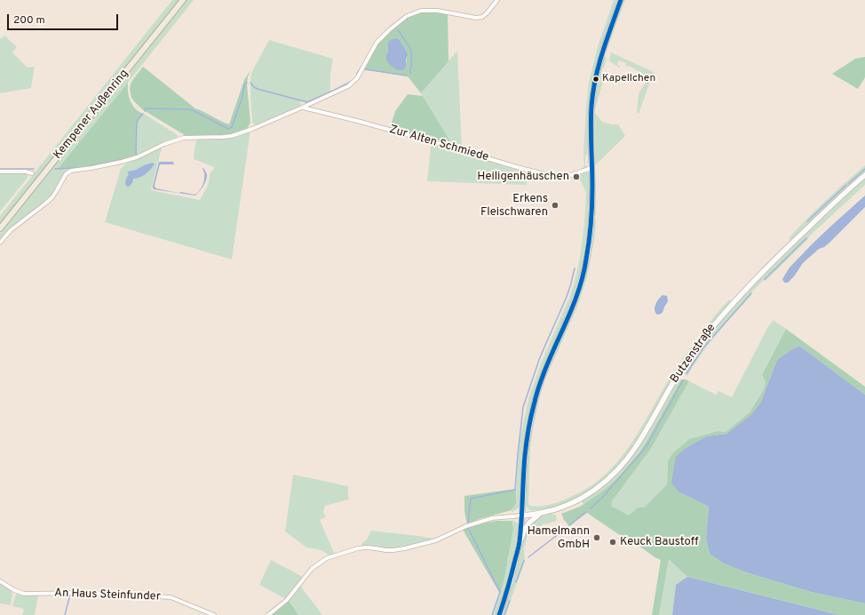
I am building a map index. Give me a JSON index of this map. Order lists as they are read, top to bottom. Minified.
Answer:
{"streets":{"main road":["Kempener Außenring","Butzenstraße"],"street":["Zur Alten Schmiede","An Haus Steinfunder"]},"places":["Kapellchen","Heiligenhäuschen","Erkens Fleischwaren","Hamelmann GmbH","Keuck Baustoff"],"scale_bar":"200 m"}
